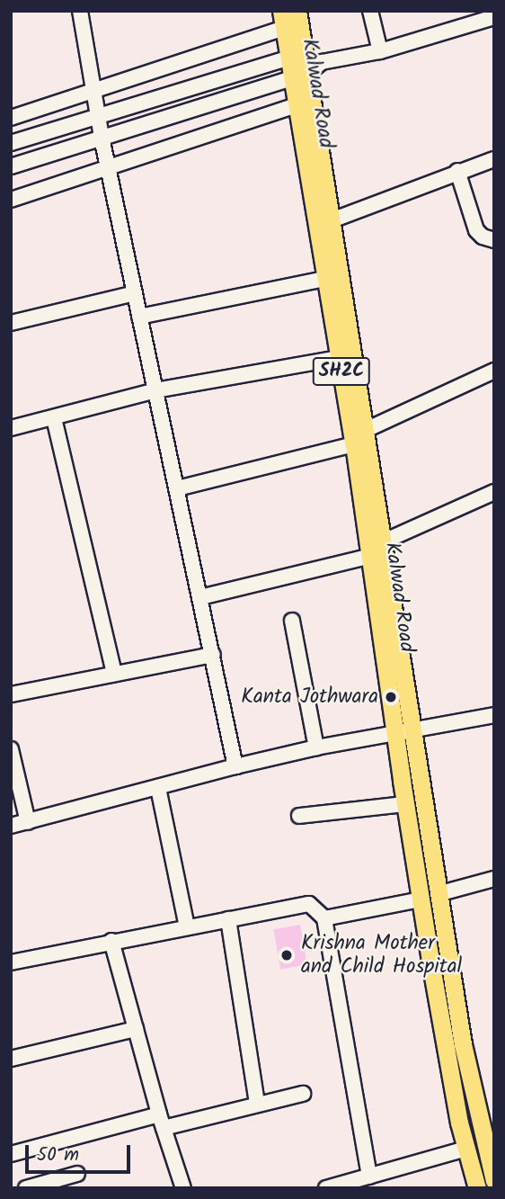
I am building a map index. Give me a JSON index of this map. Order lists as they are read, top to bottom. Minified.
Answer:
{"streets":{"main road":["Kalwad Road","SH2C"]},"places":["Kanta Jothwara","Krishna Mother and Child Hospital"],"scale_bar":"50 m"}
